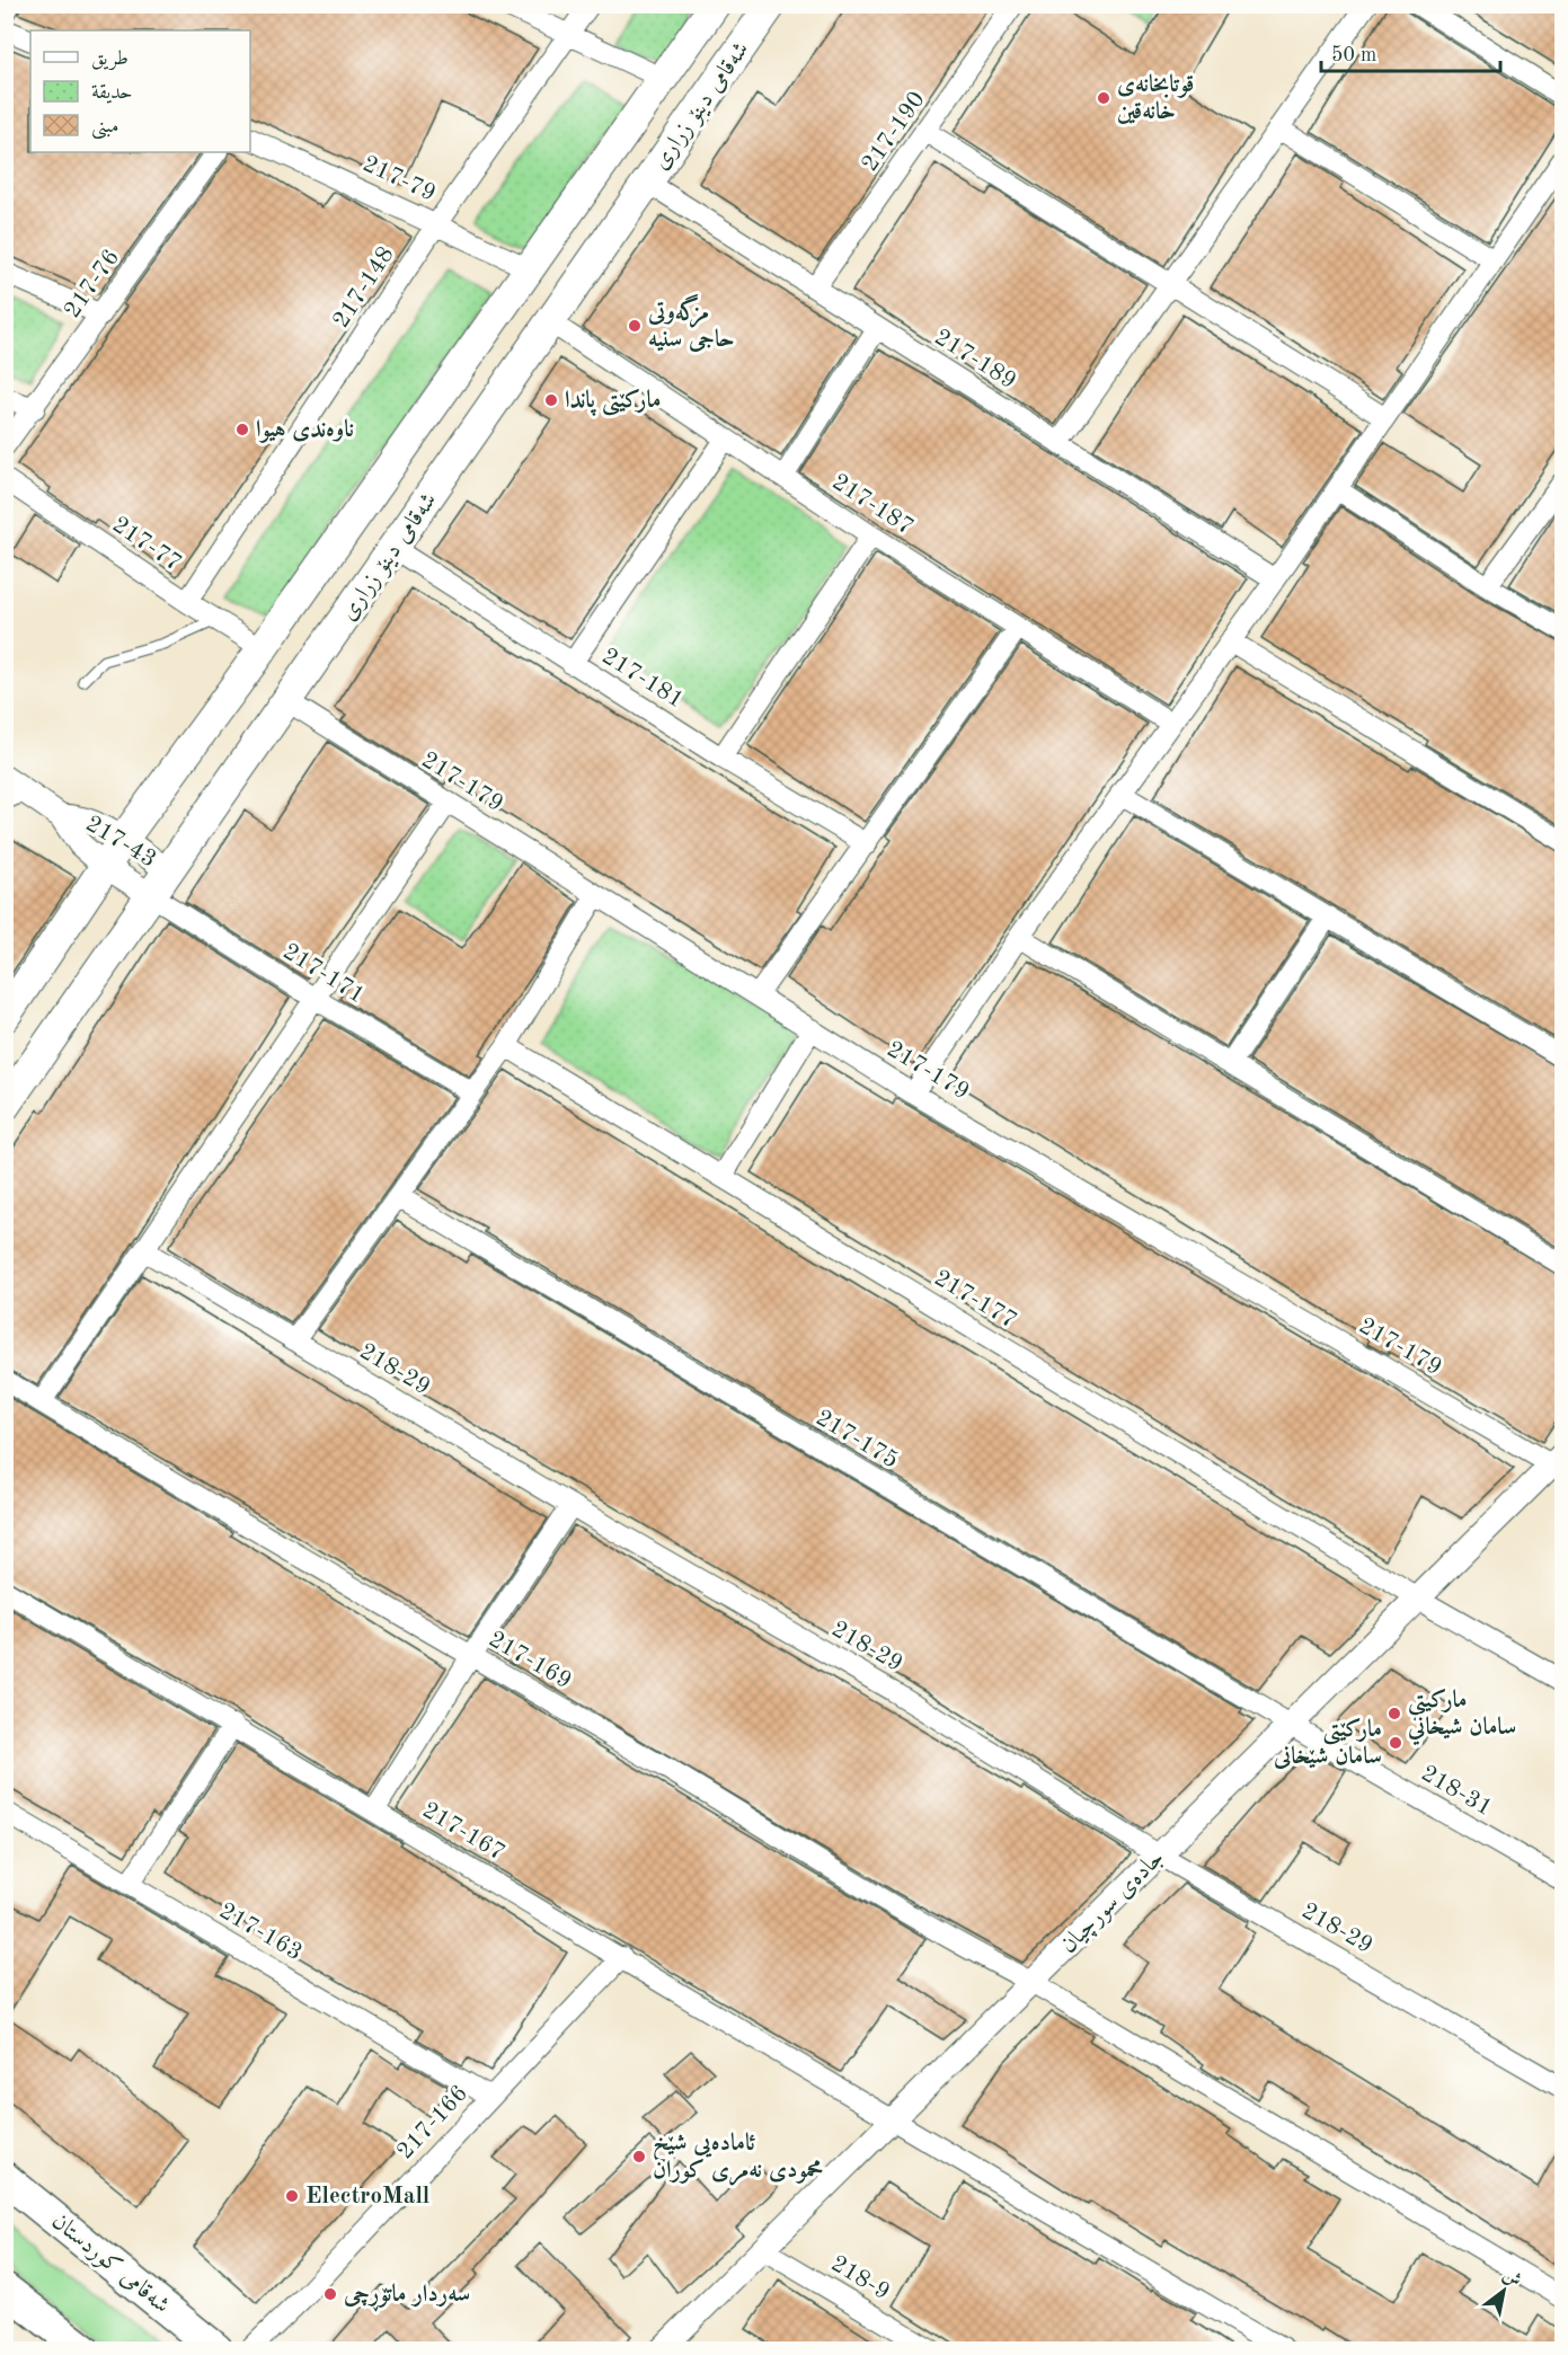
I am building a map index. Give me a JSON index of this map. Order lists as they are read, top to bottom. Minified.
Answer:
{"streets":{"highway":["شەقامی کوردستان"],"main road":["شەقامی دینۆ زراری"],"street":["217-190","217-79","217-76","217-148","217-189","217-187","217-77","217-181","217-179","217-43","217-171","217-177","218-29","217-175","217-169","218-31","217-167","جادەی سورچیان","217-163","217-166","218-9"]},"crossings":[["شەقامی دینۆ زراری","217-79"],["شەقامی دینۆ زراری","217-189"],["شەقامی دینۆ زراری","217-187"],["شەقامی دینۆ زراری","217-77"],["شەقامی دینۆ زراری","217-181"],["شەقامی دینۆ زراری","217-179"],["شەقامی دینۆ زراری","217-43"],["شەقامی دینۆ زراری","217-171"],["217-190","217-189"],["217-79","217-148"],["217-148","217-77"],["217-179","جادەی سورچیان"],["217-43","217-171"],["217-177","جادەی سورچیان"],["218-29","جادەی سورچیان"],["217-175","218-31"],["217-175","جادەی سورچیان"],["217-169","جادەی سورچیان"],["218-31","جادەی سورچیان"],["217-167","جادەی سورچیان"],["217-167","217-166"],["جادەی سورچیان","218-9"],["217-163","217-166"]],"places":["قوتابخانەی خانەقین","مزگەوتی حاجی سنیە","مارکێتی پاندا","ناوەندی هیوا","ماركيتي سامان شيخاني","مارکێتی سامان شێخانی","ئامادەیی شێخ محمودی نەمری کوران","ElectroMall","سەردار ماتۆڕچی"],"legend":["طريق","حديقة","مبنى"],"scale_bar":"50 m","north":"top right"}
